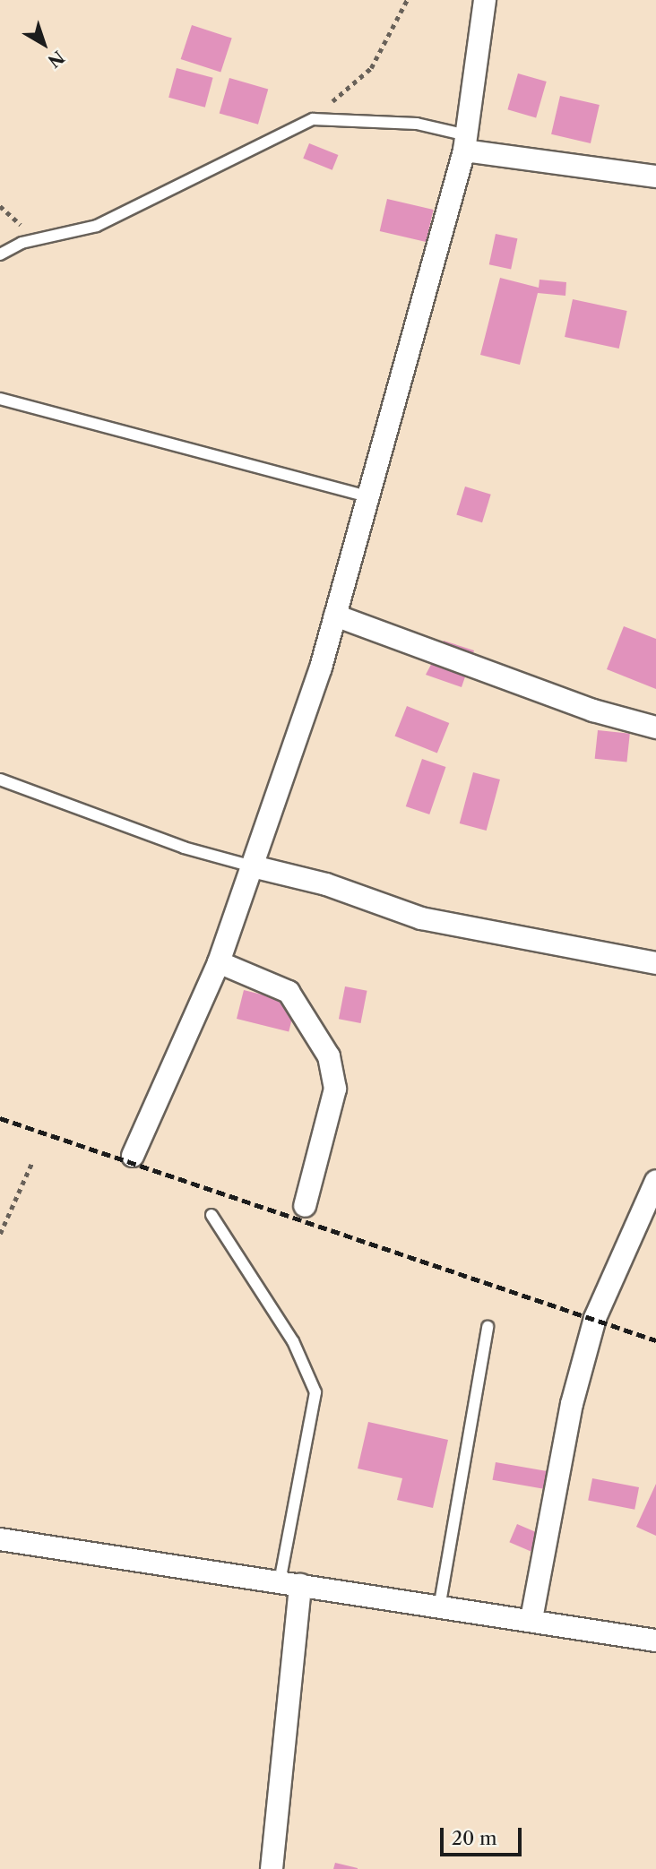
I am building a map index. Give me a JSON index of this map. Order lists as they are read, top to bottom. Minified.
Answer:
{"scale_bar":"20 m","north":"bottom right"}
